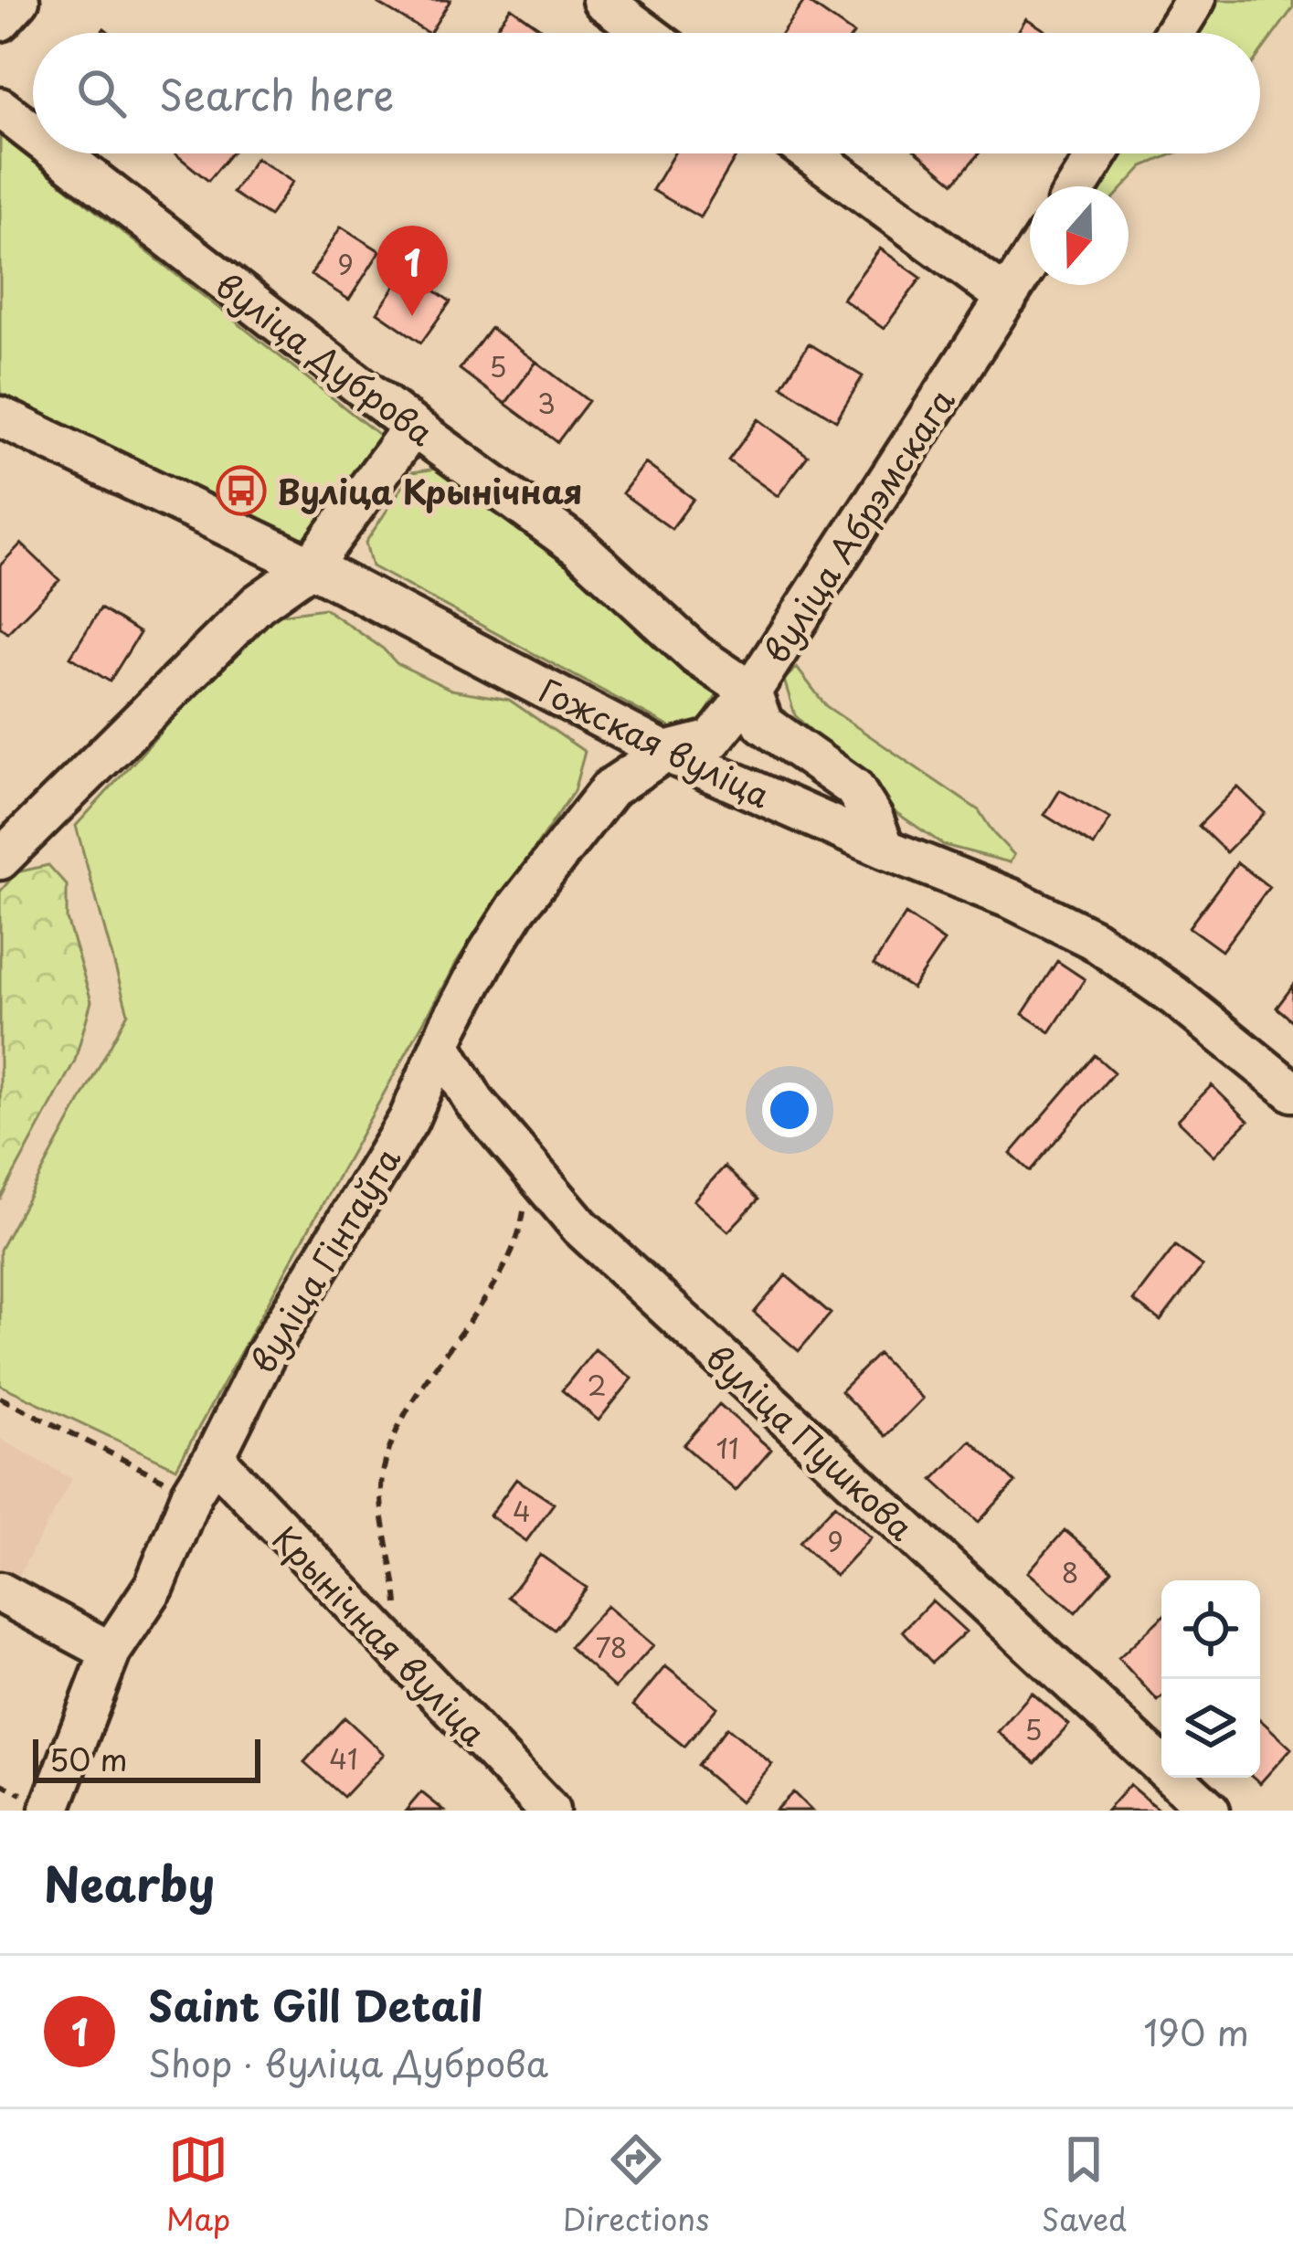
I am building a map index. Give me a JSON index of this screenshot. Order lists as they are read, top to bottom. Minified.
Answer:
{"streets":{"street":["вуліца Дуброва","вуліца Абрэмскага","Гожская вуліца","вуліца Гінтаўта","вуліца Пушкова","Крынічная вуліца"]},"crossings":[["вуліца Дуброва","вуліца Абрэмскага"],["вуліца Дуброва","вуліца Гінтаўта"],["вуліца Абрэмскага","Гожская вуліца"],["вуліца Абрэмскага","вуліца Гінтаўта"],["Гожская вуліца","вуліца Гінтаўта"],["вуліца Гінтаўта","вуліца Пушкова"],["вуліца Гінтаўта","Крынічная вуліца"]],"places":{"bus stop":["Вуліца Крынічная"]},"house_numbers":["9","5","3","2","11","4","9","8","78","5","41"],"scale_bar":"50 m","north":"bottom","page":{"search":"Search here","pins":"1","scale":"50 m","heading":"Nearby","list":[{"mark":"1","name":"Saint Gill Detail","note":"Shop · вуліца Дуброва","value":"190 m"}],"nav":["Map","Directions","Saved"]}}
